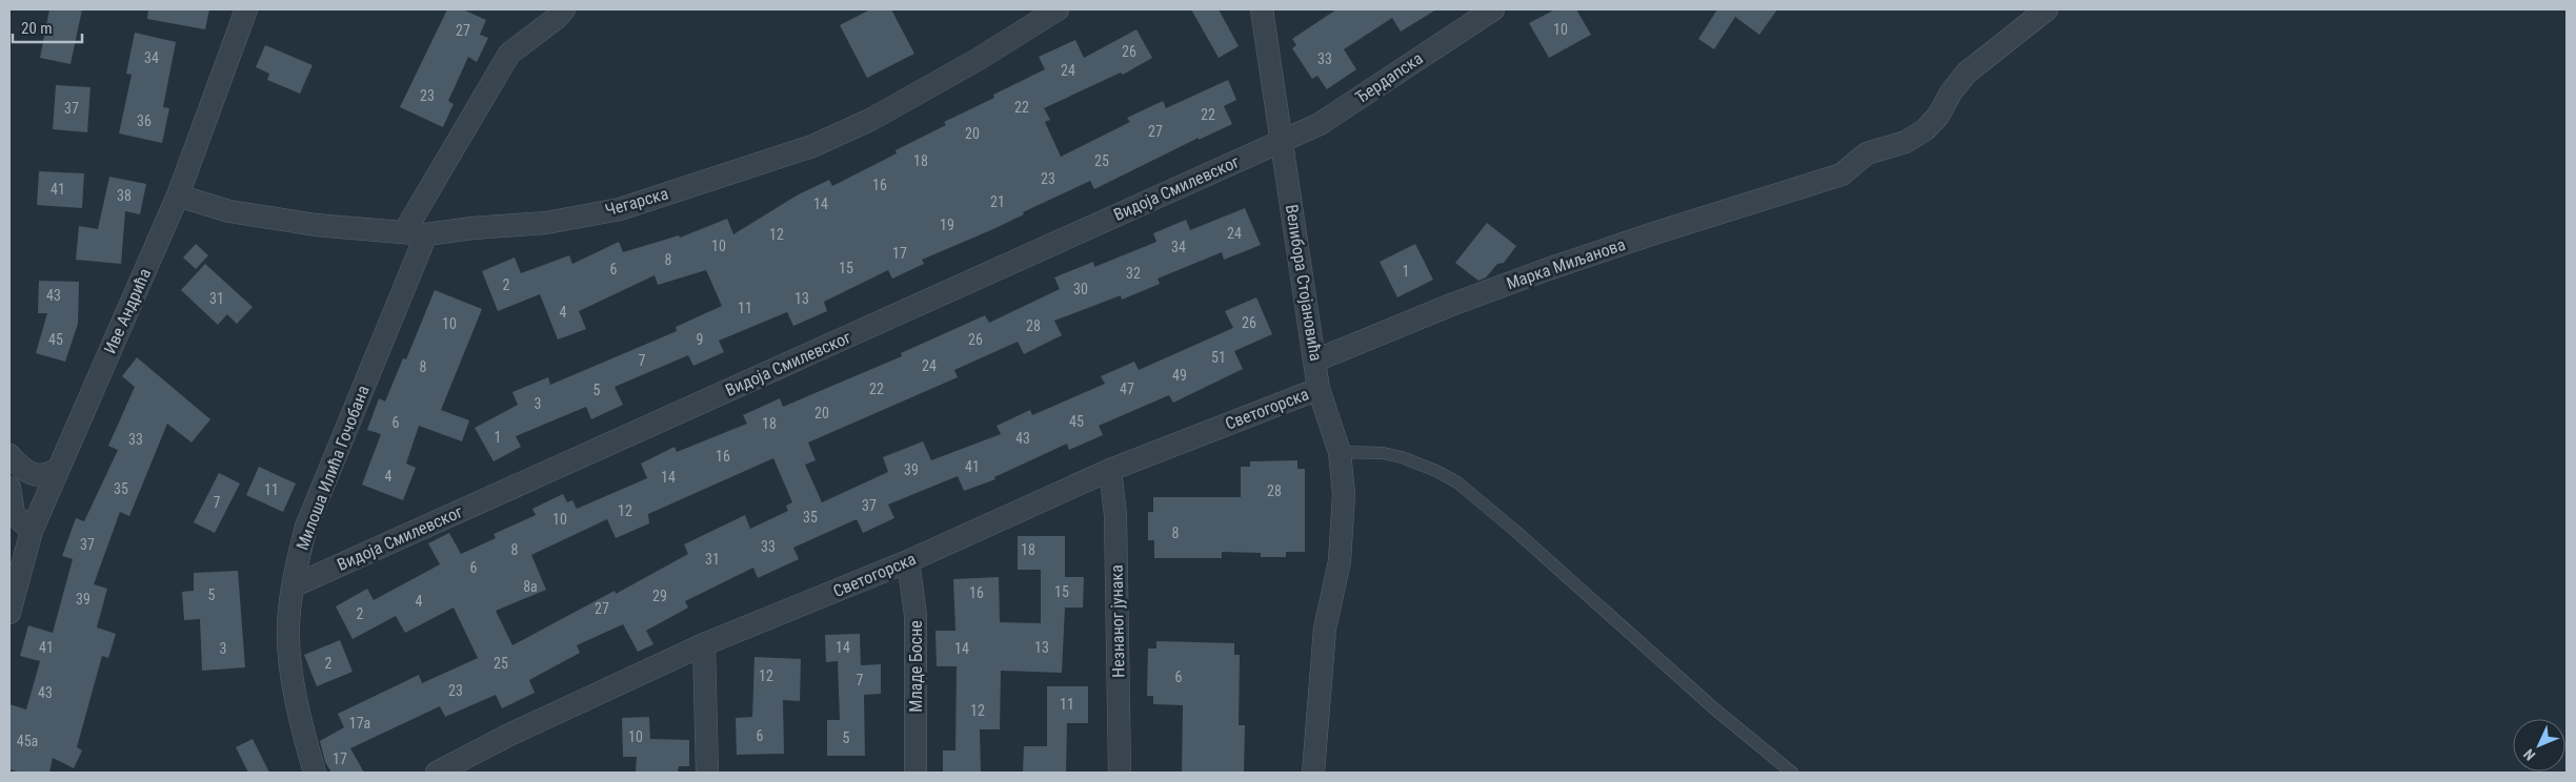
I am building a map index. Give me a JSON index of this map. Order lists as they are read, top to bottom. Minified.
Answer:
{"streets":{"street":["Ђердапска","Видоја Смилевског","Чегарска","Марка Миљанова","Велибора Стојановића","Иве Андрића","Светогорска","Милоша Илића Гочобана","Незнаног јунака","Младе Босне"]},"crossings":[["Ђердапска","Видоја Смилевског"],["Ђердапска","Велибора Стојановића"],["Видоја Смилевског","Велибора Стојановића"],["Видоја Смилевског","Милоша Илића Гочобана"],["Чегарска","Иве Андрића"],["Чегарска","Милоша Илића Гочобана"],["Марка Миљанова","Велибора Стојановића"],["Велибора Стојановића","Светогорска"],["Светогорска","Незнаног јунака"],["Светогорска","Младе Босне"]],"house_numbers":["10","27","26","34","33","24","23","22","37","22","36","27","20","18","25","23","16","41","38","21","14","19","24","12","10","34","17","8","15","6","1","32","2","30","43","31","13","11","4","26","10","28","45","9","26","51","7","24","8","49","22","47","5","3","20","45","6","18","1","43","33","16","41","39","4","14","35","11","28","7","37","12","35","10","8","37","33","8","18","31","6","8a","15","16","5","29","39","4","27","2","41","14","13","3","14","2","25","12","6","7","23","43","11","12","17a","6","10","5","45a","17"],"scale_bar":"20 m","north":"bottom left"}
